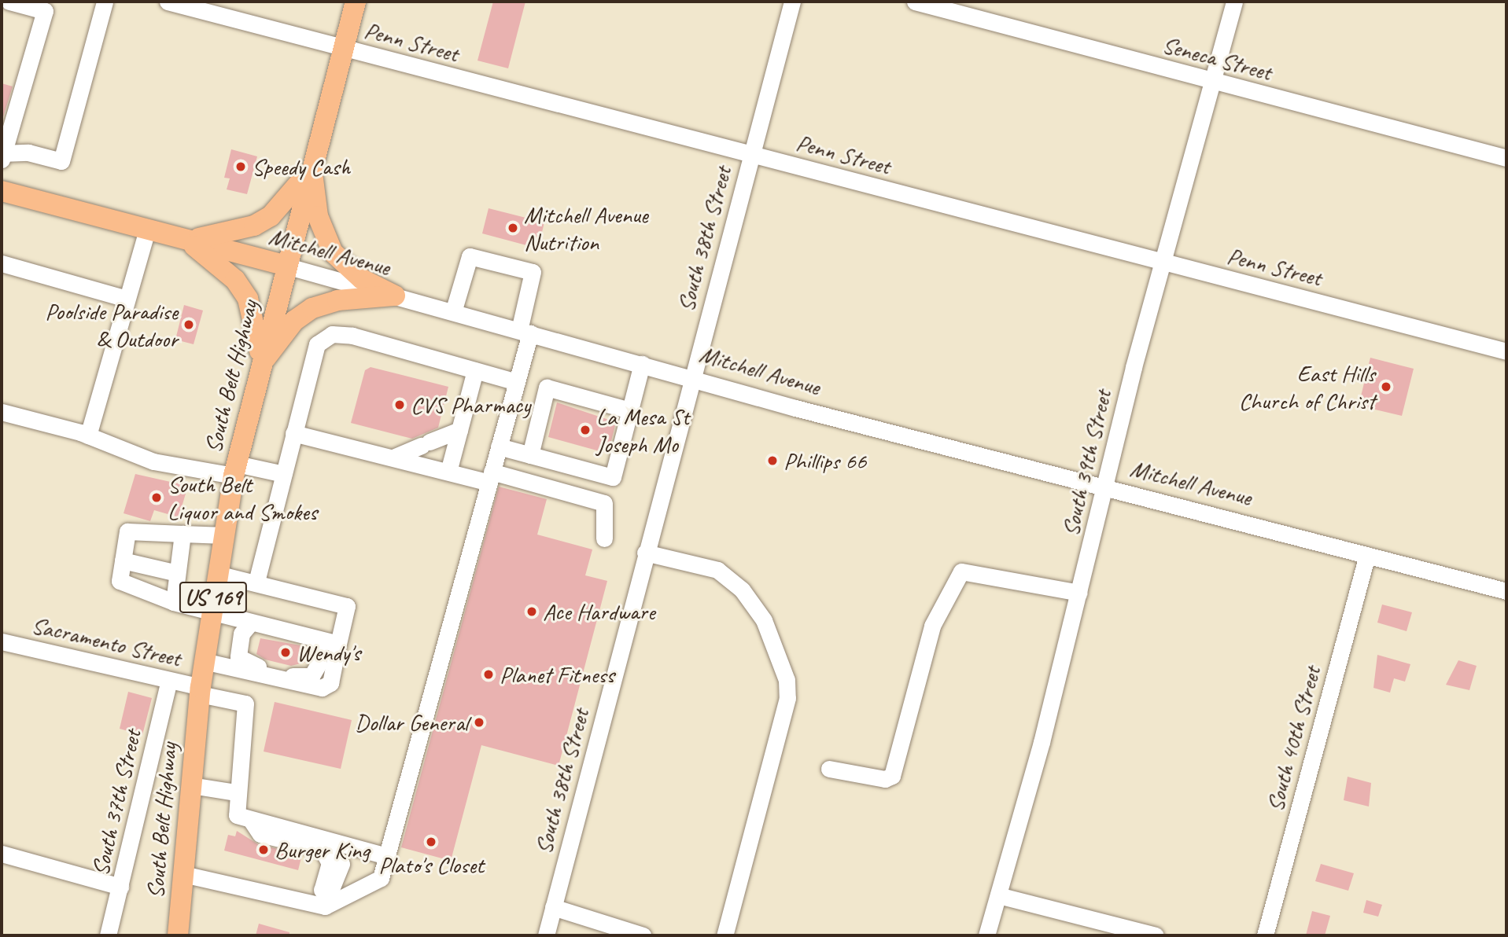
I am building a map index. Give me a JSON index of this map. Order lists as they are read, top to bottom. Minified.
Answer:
{"streets":{"main road":["Mitchell Avenue","South Belt Highway","US 169"],"street":["Penn Street","Seneca Street","South 38th Street","South 39th Street","Sacramento Street","South 40th Street","South 37th Street"]},"crossings":[["Penn Street","South 38th Street"],["Penn Street","South Belt Highway"],["Penn Street","South 39th Street"],["Seneca Street","South 39th Street"],["South 38th Street","Mitchell Avenue"],["Mitchell Avenue","South Belt Highway"],["Mitchell Avenue","South 39th Street"],["Mitchell Avenue","South 40th Street"],["South Belt Highway","Sacramento Street"],["Sacramento Street","South 37th Street"]],"places":["Speedy Cash","Mitchell Avenue Nutrition","Poolside Paradise & Outdoor","East Hills Church of Christ","CVS Pharmacy","La Mesa St Joseph Mo","Phillips 66","South Belt Liquor and Smokes","Ace Hardware","Wendy's","Planet Fitness","Dollar General","Plato's Closet","Burger King"]}
